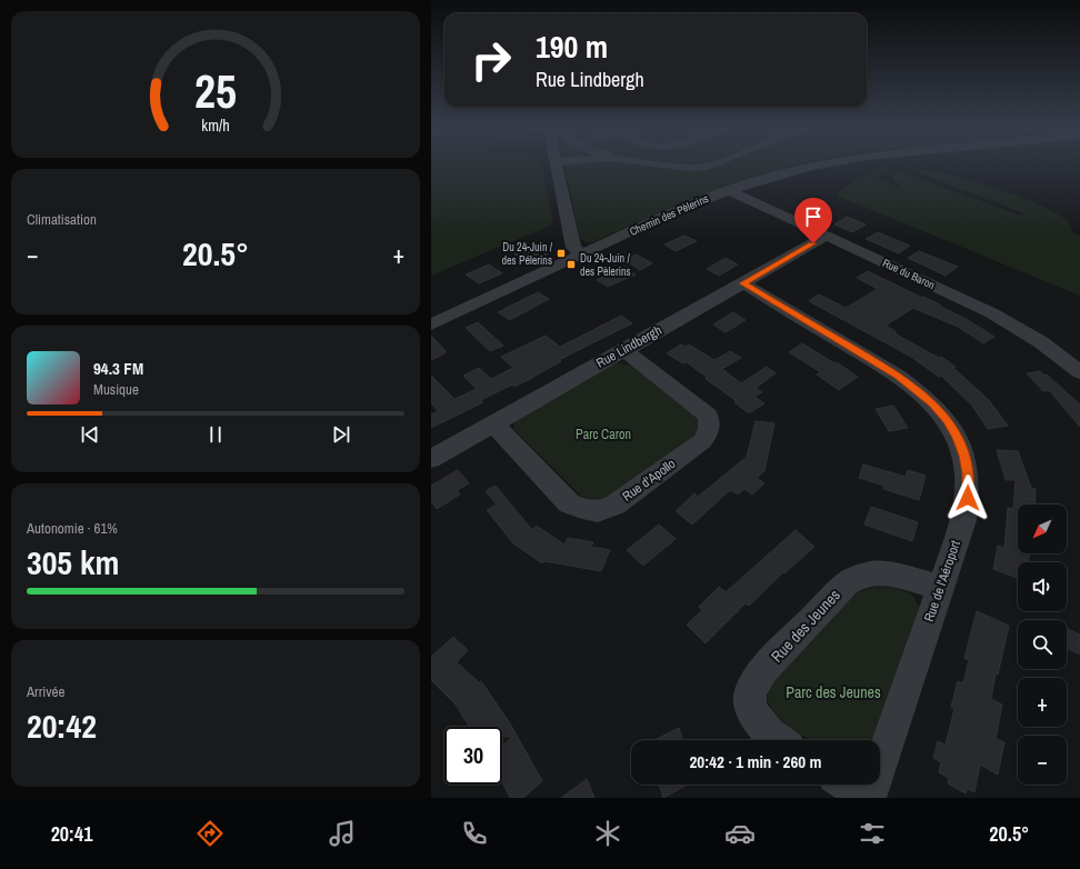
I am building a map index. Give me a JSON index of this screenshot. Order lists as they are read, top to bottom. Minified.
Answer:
{"streets":{"street":["Chemin des Pèlerins","Rue du Baron","Rue Lindbergh","Rue d'Apollo","Rue de l'Aéroport","Rue des Jeunes"]},"crossings":[["Chemin des Pèlerins","Rue du Baron"],["Rue du Baron","Rue Lindbergh"],["Rue Lindbergh","Rue d'Apollo"],["Rue Lindbergh","Rue de l'Aéroport"],["Rue de l'Aéroport","Rue des Jeunes"]],"parks":["Parc Caron","Parc des Jeunes"],"places":{"transit":["Du 24-Juin / des Pélerins","Du 24-Juin / des Pèlerins"]},"north":"bottom left","page":{"turn":["190 m","Rue Lindbergh"],"tile":["Climatisation",["Autonomie · 61%","305 km"],["Arrivée","20:42"]],"heat":["−","20.5°","+"],"song":["94.3 FM","Musique"],"map_buttons":["+","−"],"limit":"30","trip":"20:42 · 1 min · 260 m","tabs":["20:41","20.5°"],"gauge":["25","km/h"]}}
